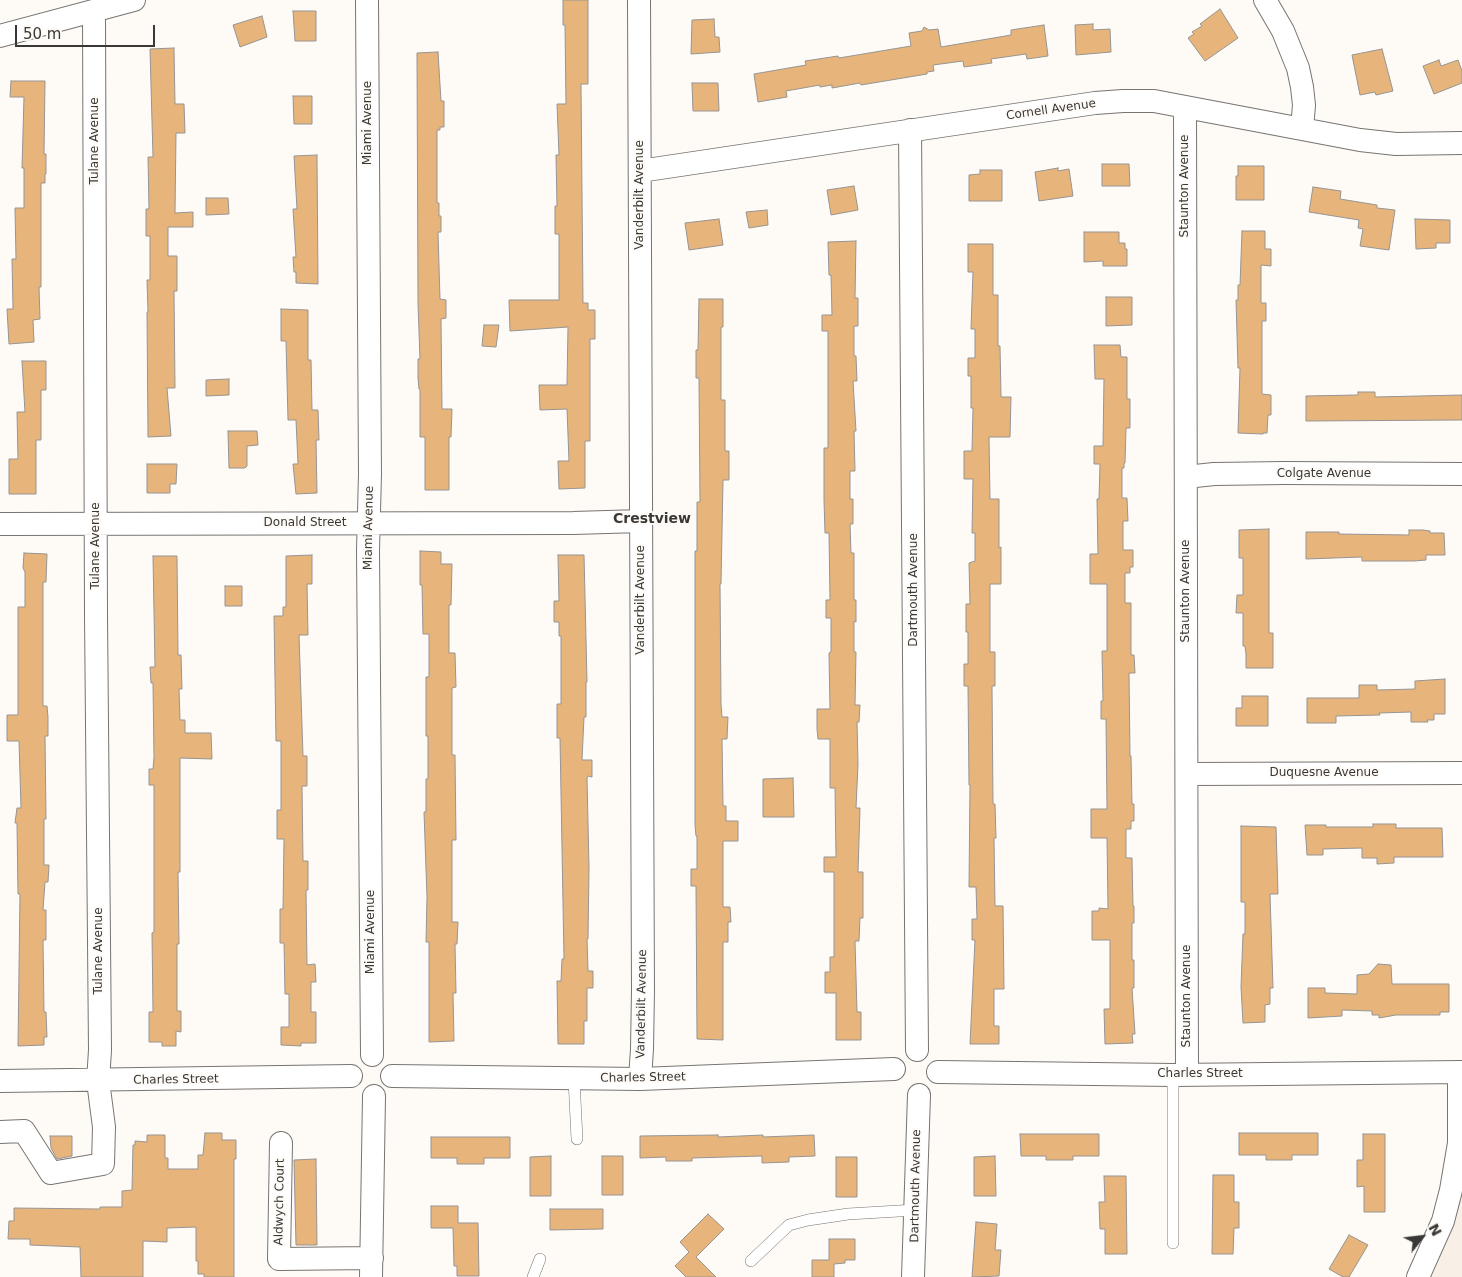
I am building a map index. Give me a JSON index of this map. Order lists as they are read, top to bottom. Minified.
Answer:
{"streets":{"street":["Cornell Avenue","Miami Avenue","Tulane Avenue","Staunton Avenue","Vanderbilt Avenue","Colgate Avenue","Donald Street","Dartmouth Avenue","Duquesne Avenue","Charles Street","Aldwych Court"]},"crossings":[["Cornell Avenue","Staunton Avenue"],["Cornell Avenue","Vanderbilt Avenue"],["Cornell Avenue","Dartmouth Avenue"],["Miami Avenue","Donald Street"],["Miami Avenue","Charles Street"],["Tulane Avenue","Donald Street"],["Tulane Avenue","Charles Street"],["Staunton Avenue","Colgate Avenue"],["Staunton Avenue","Duquesne Avenue"],["Staunton Avenue","Charles Street"],["Vanderbilt Avenue","Donald Street"],["Vanderbilt Avenue","Charles Street"],["Dartmouth Avenue","Charles Street"]],"districts":["Crestview"],"scale_bar":"50 m","north":"top right"}
